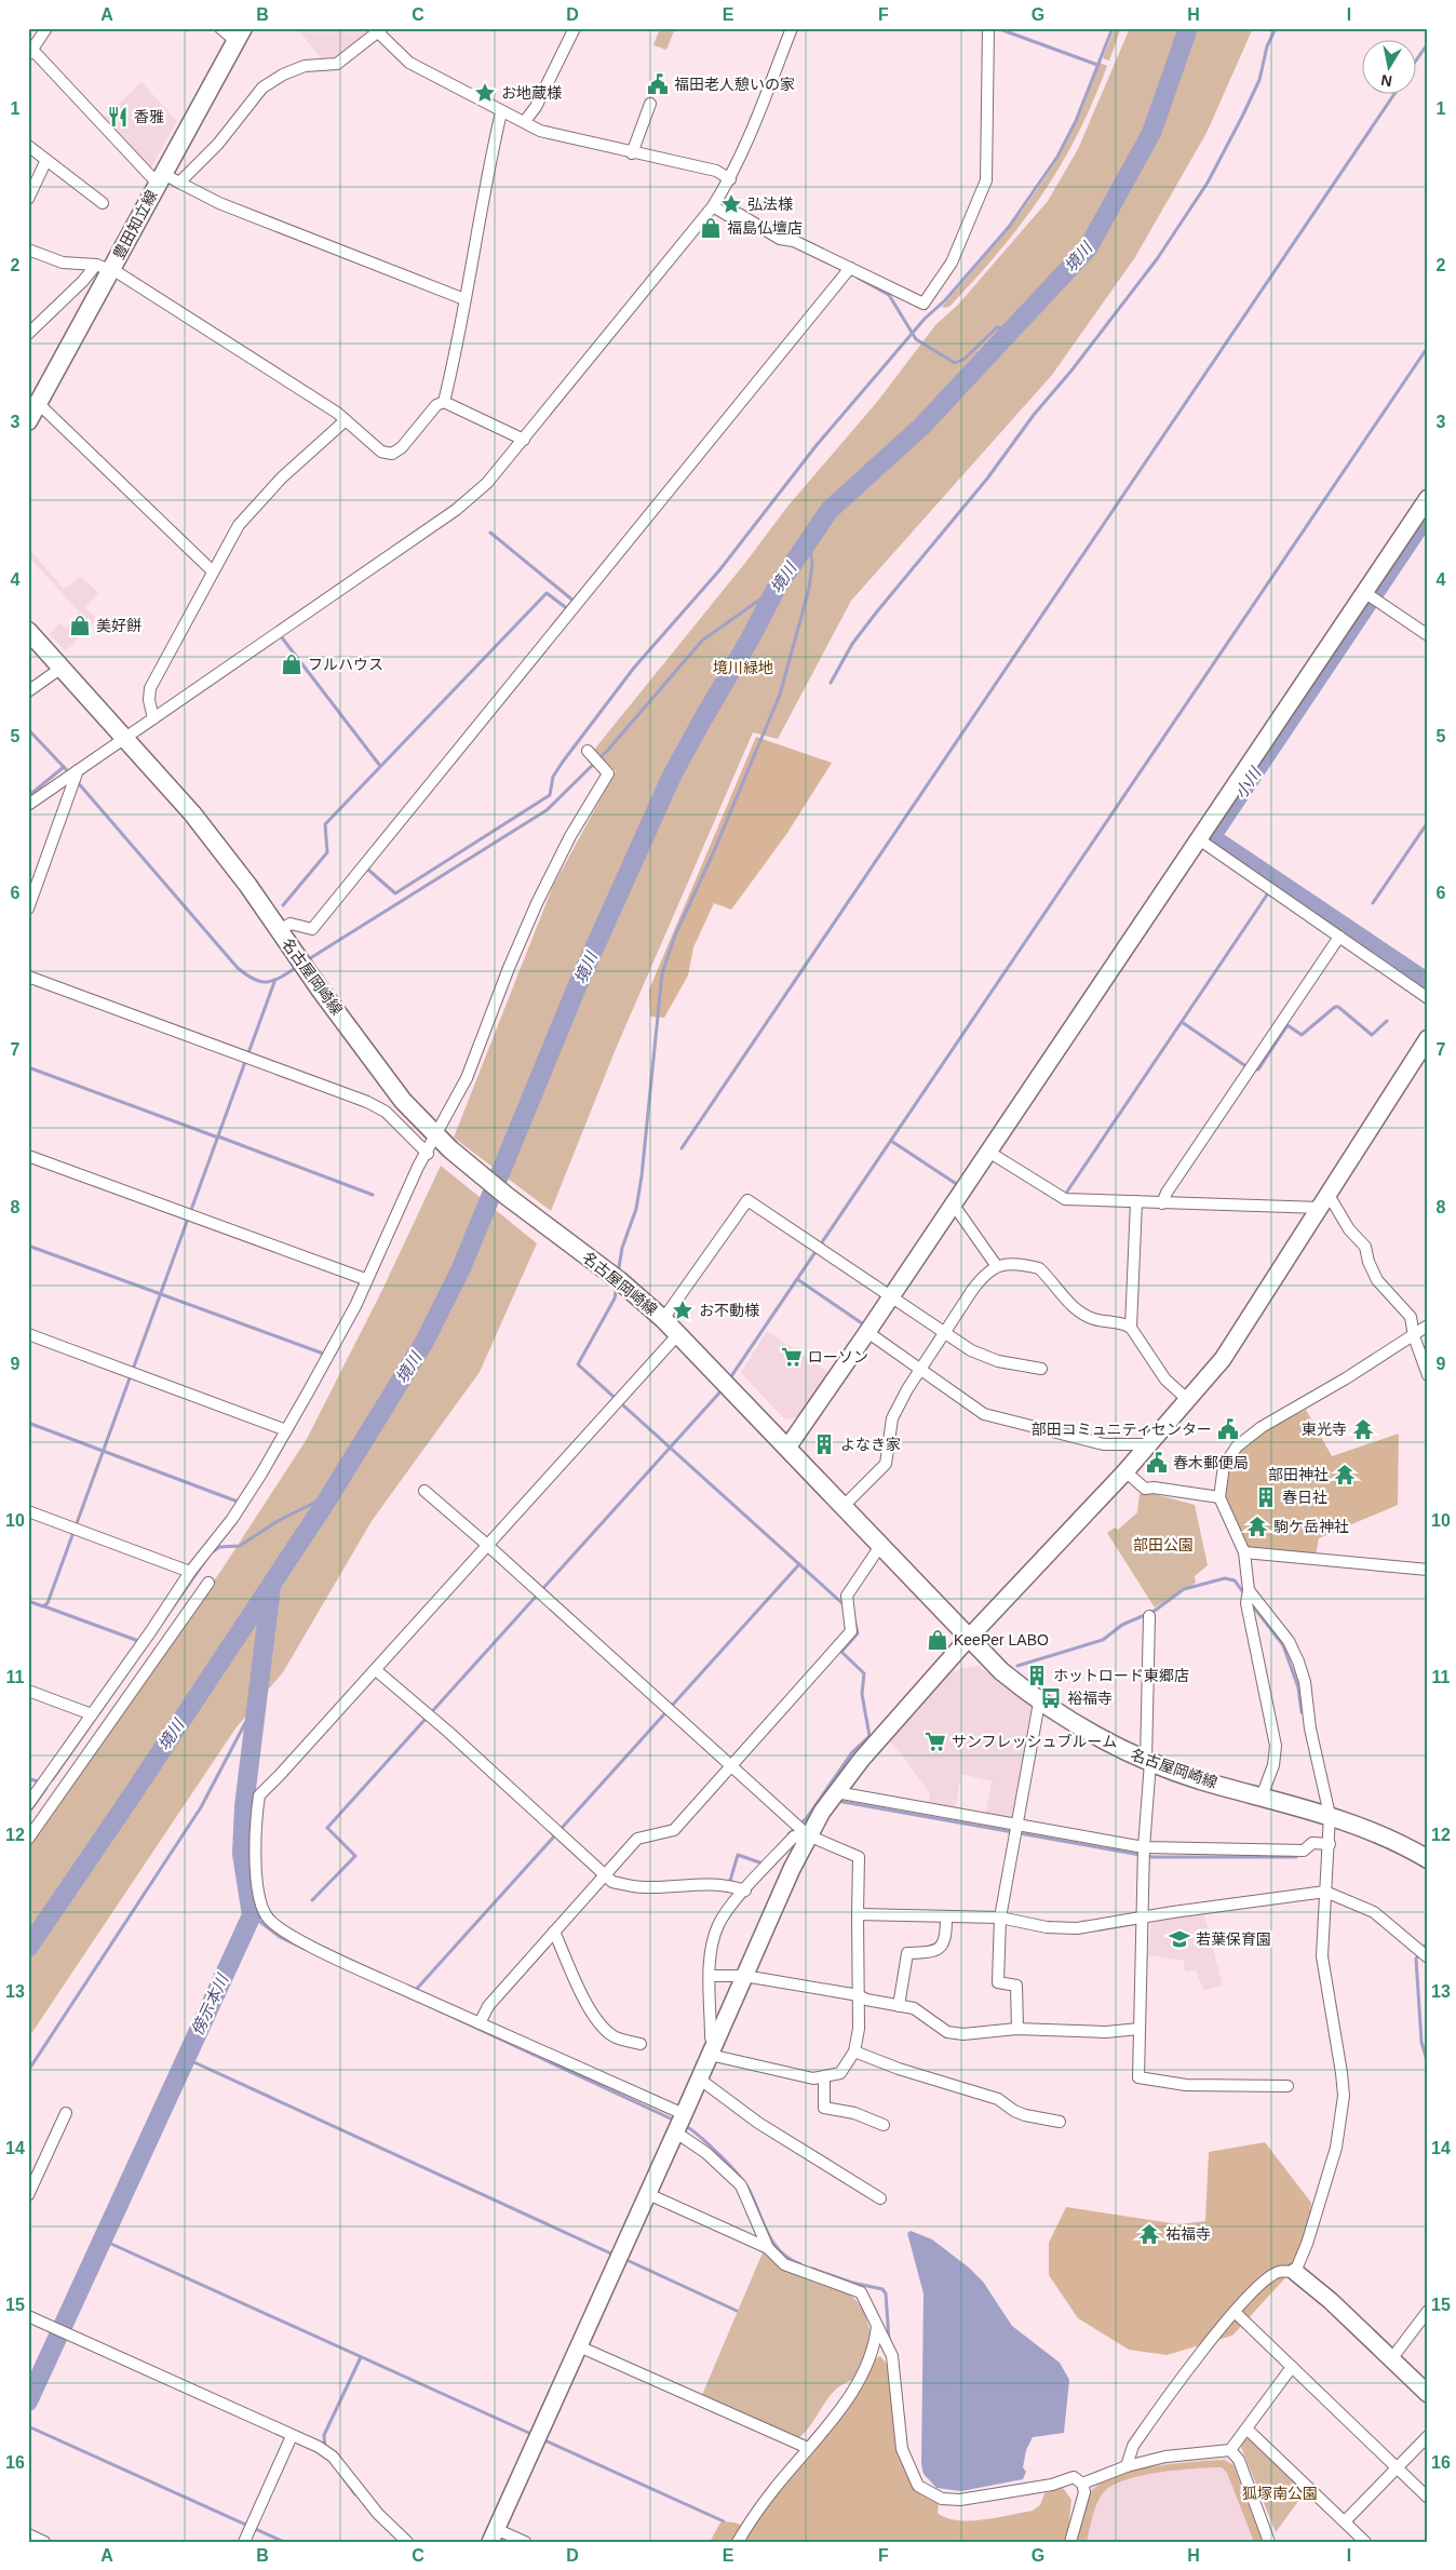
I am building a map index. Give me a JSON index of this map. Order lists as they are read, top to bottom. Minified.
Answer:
{"streets":{"main road":["豊田知立線","名古屋岡崎線"]},"water":["境川","小川","傍示本川"],"parks":["境川緑地","部田公園","狐塚南公園"],"places":{"public building":["福田老人憩いの家","部田コミュニティセンター","春木郵便局"],"place":["お地蔵様","弘法様","お不動様"],"restaurant":["香雅"],"shop":["福島仏壇店","美好餅","フルハウス","KeePer LABO"],"supermarket":["ローソン","サンフレッシュブルーム"],"temple":["東光寺","部田神社","駒ケ岳神社","祐福寺"],"building":["よなき家","春日社","ホットロード東郷店"],"bus stop":["裕福寺"],"school or university":["若葉保育園"]},"north":"bottom","grid":{"columns":["A","B","C","D","E","F","G","H","I"],"rows":["1","2","3","4","5","6","7","8","9","10","11","12","13","14","15","16"]}}
